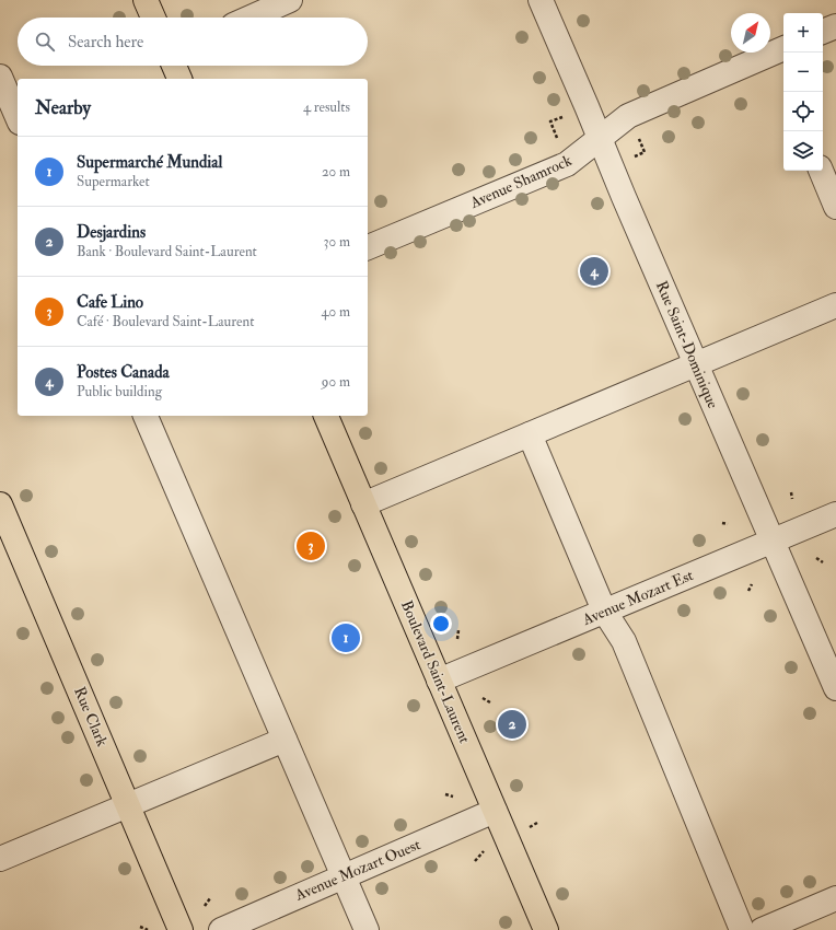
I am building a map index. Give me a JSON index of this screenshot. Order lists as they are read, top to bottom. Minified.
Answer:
{"streets":{"main road":["Boulevard Saint-Laurent","Rue Clark"],"street":["Avenue Shamrock","Rue Saint-Dominique","Avenue Mozart Est","Avenue Mozart Ouest"]},"crossings":[["Avenue Shamrock","Rue Saint-Dominique"],["Rue Saint-Dominique","Avenue Mozart Est"],["Avenue Mozart Est","Boulevard Saint-Laurent"],["Boulevard Saint-Laurent","Avenue Mozart Ouest"]],"north":"top right","page":{"map_buttons":["+","−"],"search":"Search here","heading":["Nearby","4 results"],"list":[{"mark":"1","name":"Supermarché Mundial","note":"Supermarket","value":"20 m"},{"mark":"2","name":"Desjardins","note":"Bank · Boulevard Saint-Laurent","value":"30 m"},{"mark":"3","name":"Cafe Lino","note":"Café · Boulevard Saint-Laurent","value":"40 m"},{"mark":"4","name":"Postes Canada","note":"Public building","value":"90 m"}],"pins":["4","3","1","2"]}}
